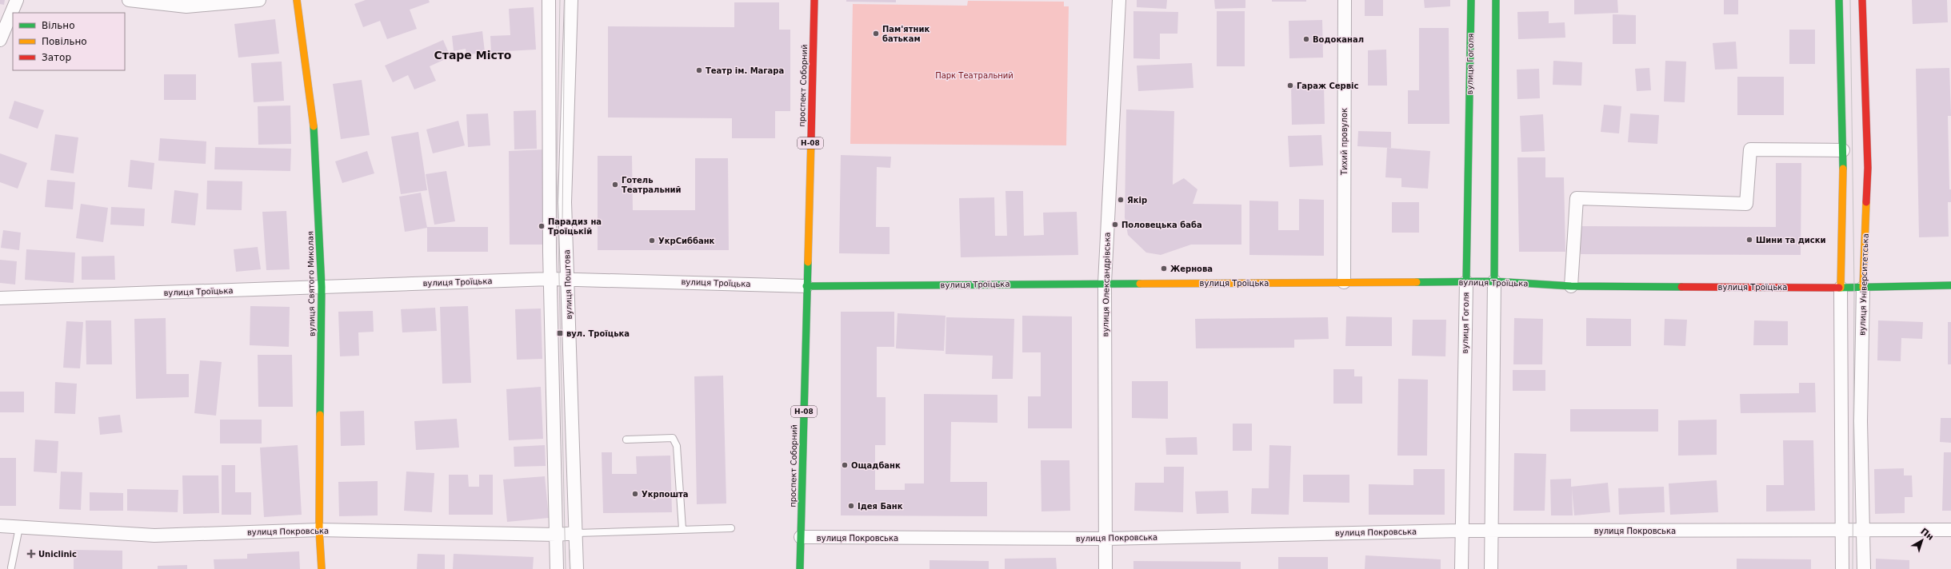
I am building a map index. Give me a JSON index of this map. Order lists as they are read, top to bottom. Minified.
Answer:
{"streets":{"main road":["вулиця Гоголя","проспект Соборний","Н-08","вулиця Троїцька","вулиця Святого Миколая","вулиця Університетська"],"street":["Тихий провулок","вулиця Поштова","вулиця Олександрівська","вулиця Покровська"]},"crossings":[["вулиця Гоголя","вулиця Троїцька"],["вулиця Гоголя","вулиця Покровська"],["проспект Соборний","вулиця Троїцька"],["проспект Соборний","вулиця Покровська"],["Тихий провулок","вулиця Троїцька"],["вулиця Троїцька","вулиця Святого Миколая"],["вулиця Троїцька","вулиця Поштова"],["вулиця Троїцька","вулиця Олександрівська"],["вулиця Троїцька","вулиця Університетська"],["вулиця Святого Миколая","вулиця Покровська"],["вулиця Поштова","вулиця Покровська"],["вулиця Олександрівська","вулиця Покровська"],["вулиця Університетська","вулиця Покровська"]],"districts":["Старе Місто"],"parks":["Парк Театральний"],"places":{"other":["Пам'ятник батькам","Водоканал","Театр ім. Магара","Гараж Сервіс","Готель Театральний","Якір","Половецька баба","Парадиз на Троїцькій","Шини та диски","УкрСиббанк","Жернова","Ощадбанк","Укрпошта","Ідея Банк"],"transit":["вул. Троїцька"],"health":["Uniclinic"]},"legend":["Вільно","Повільно","Затор"],"north":"top right"}
